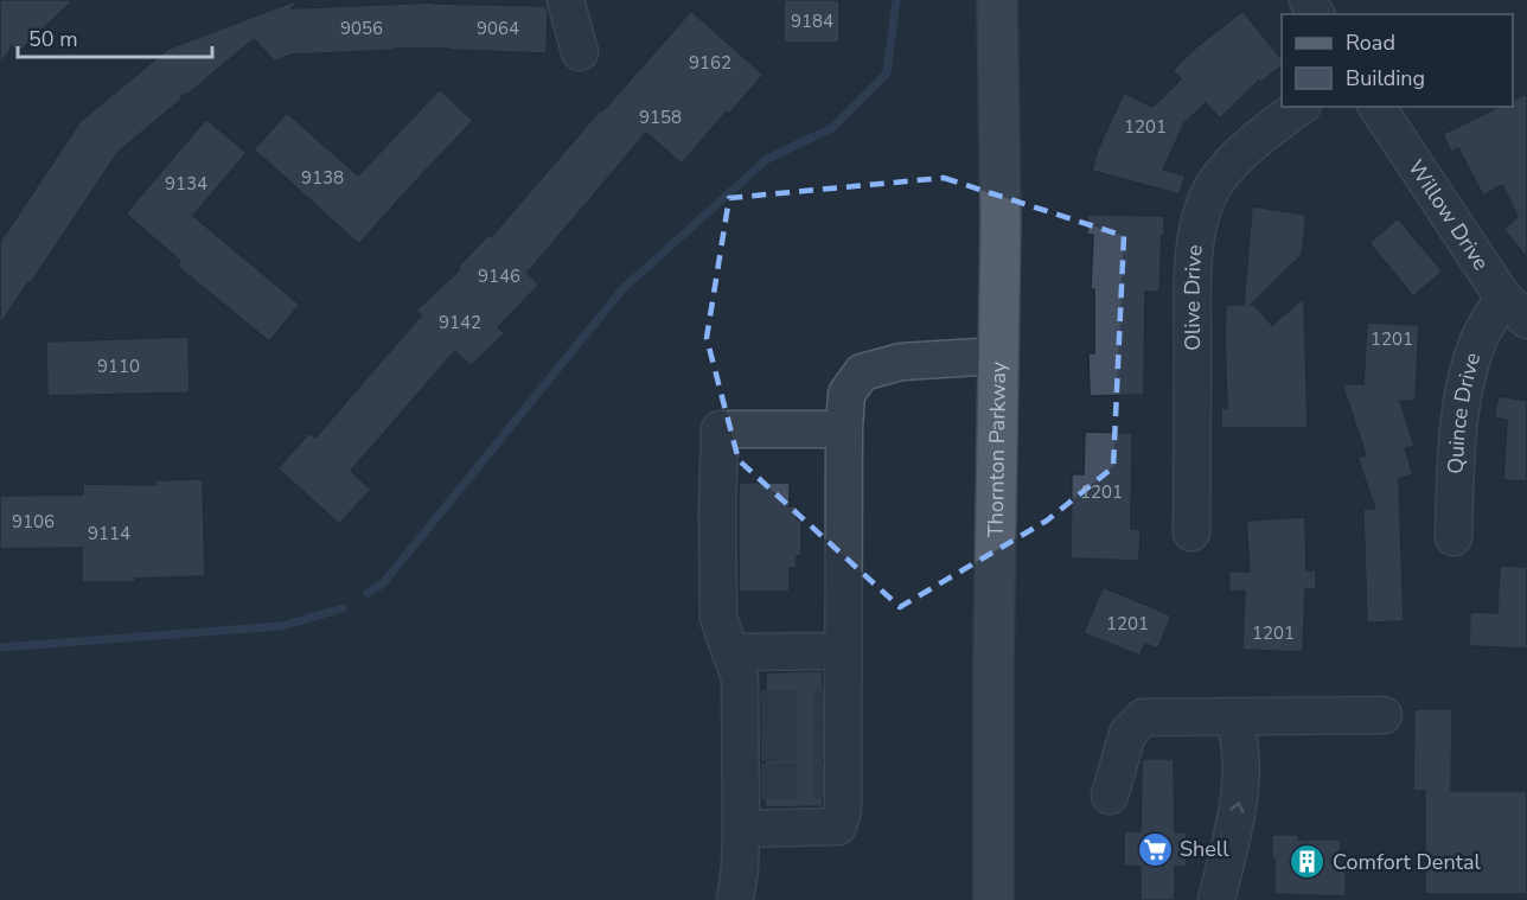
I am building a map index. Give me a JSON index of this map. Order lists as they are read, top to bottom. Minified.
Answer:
{"streets":{"main road":["Thornton Parkway"],"street":["Willow Drive","Olive Drive","Quince Drive"]},"crossings":[["Willow Drive","Quince Drive"]],"places":{"supermarket":["Shell"],"building":["Comfort Dental"]},"house_numbers":["9184","9056","9064","9162","9158","1201","9138","9134","9146","9142","1201","9110","1201","9106","9114","1201","1201"],"legend":["Road","Building"],"scale_bar":"50 m"}
